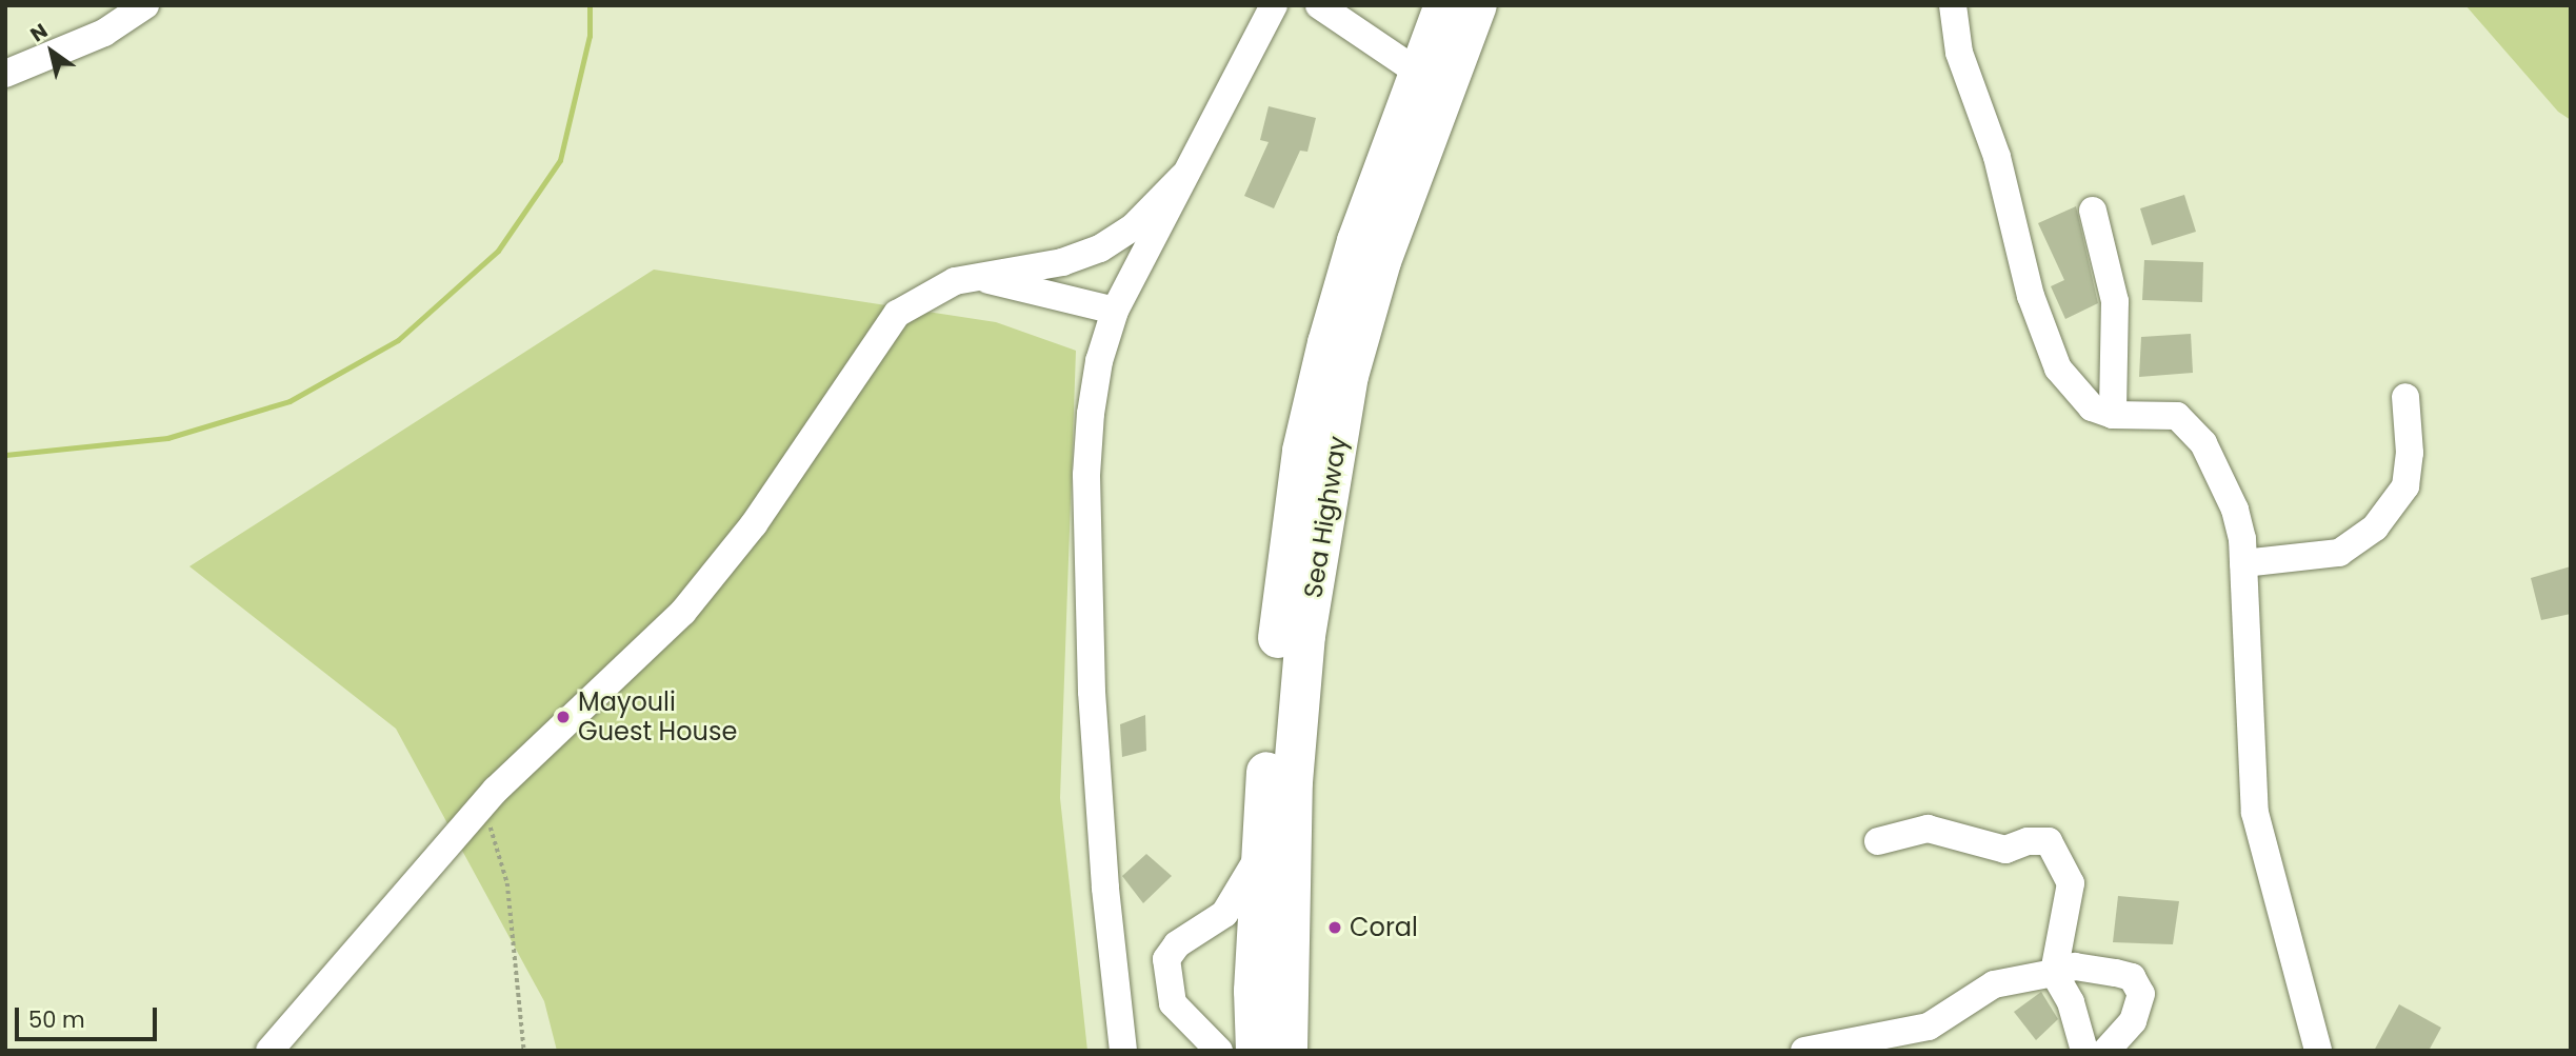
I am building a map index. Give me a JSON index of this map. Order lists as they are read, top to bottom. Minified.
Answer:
{"streets":{"highway":["Sea Highway"]},"places":["Mayouli Guest House","Coral"],"scale_bar":"50 m","north":"top left"}
